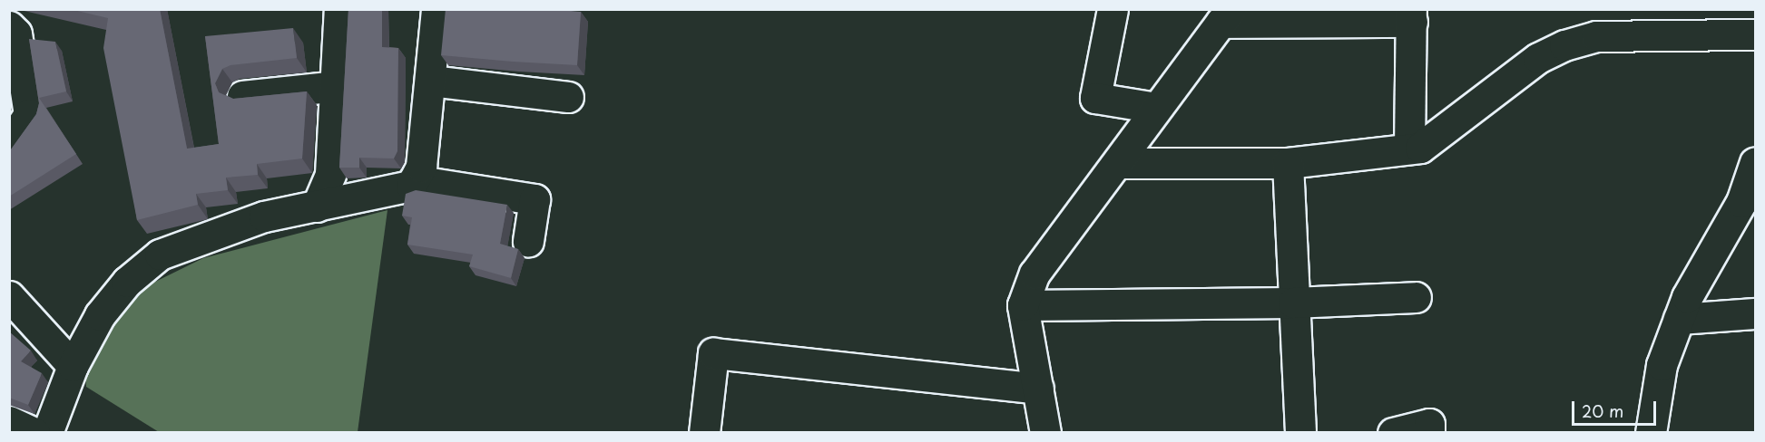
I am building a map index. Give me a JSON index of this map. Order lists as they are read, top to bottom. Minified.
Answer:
{"scale_bar":"20 m"}
